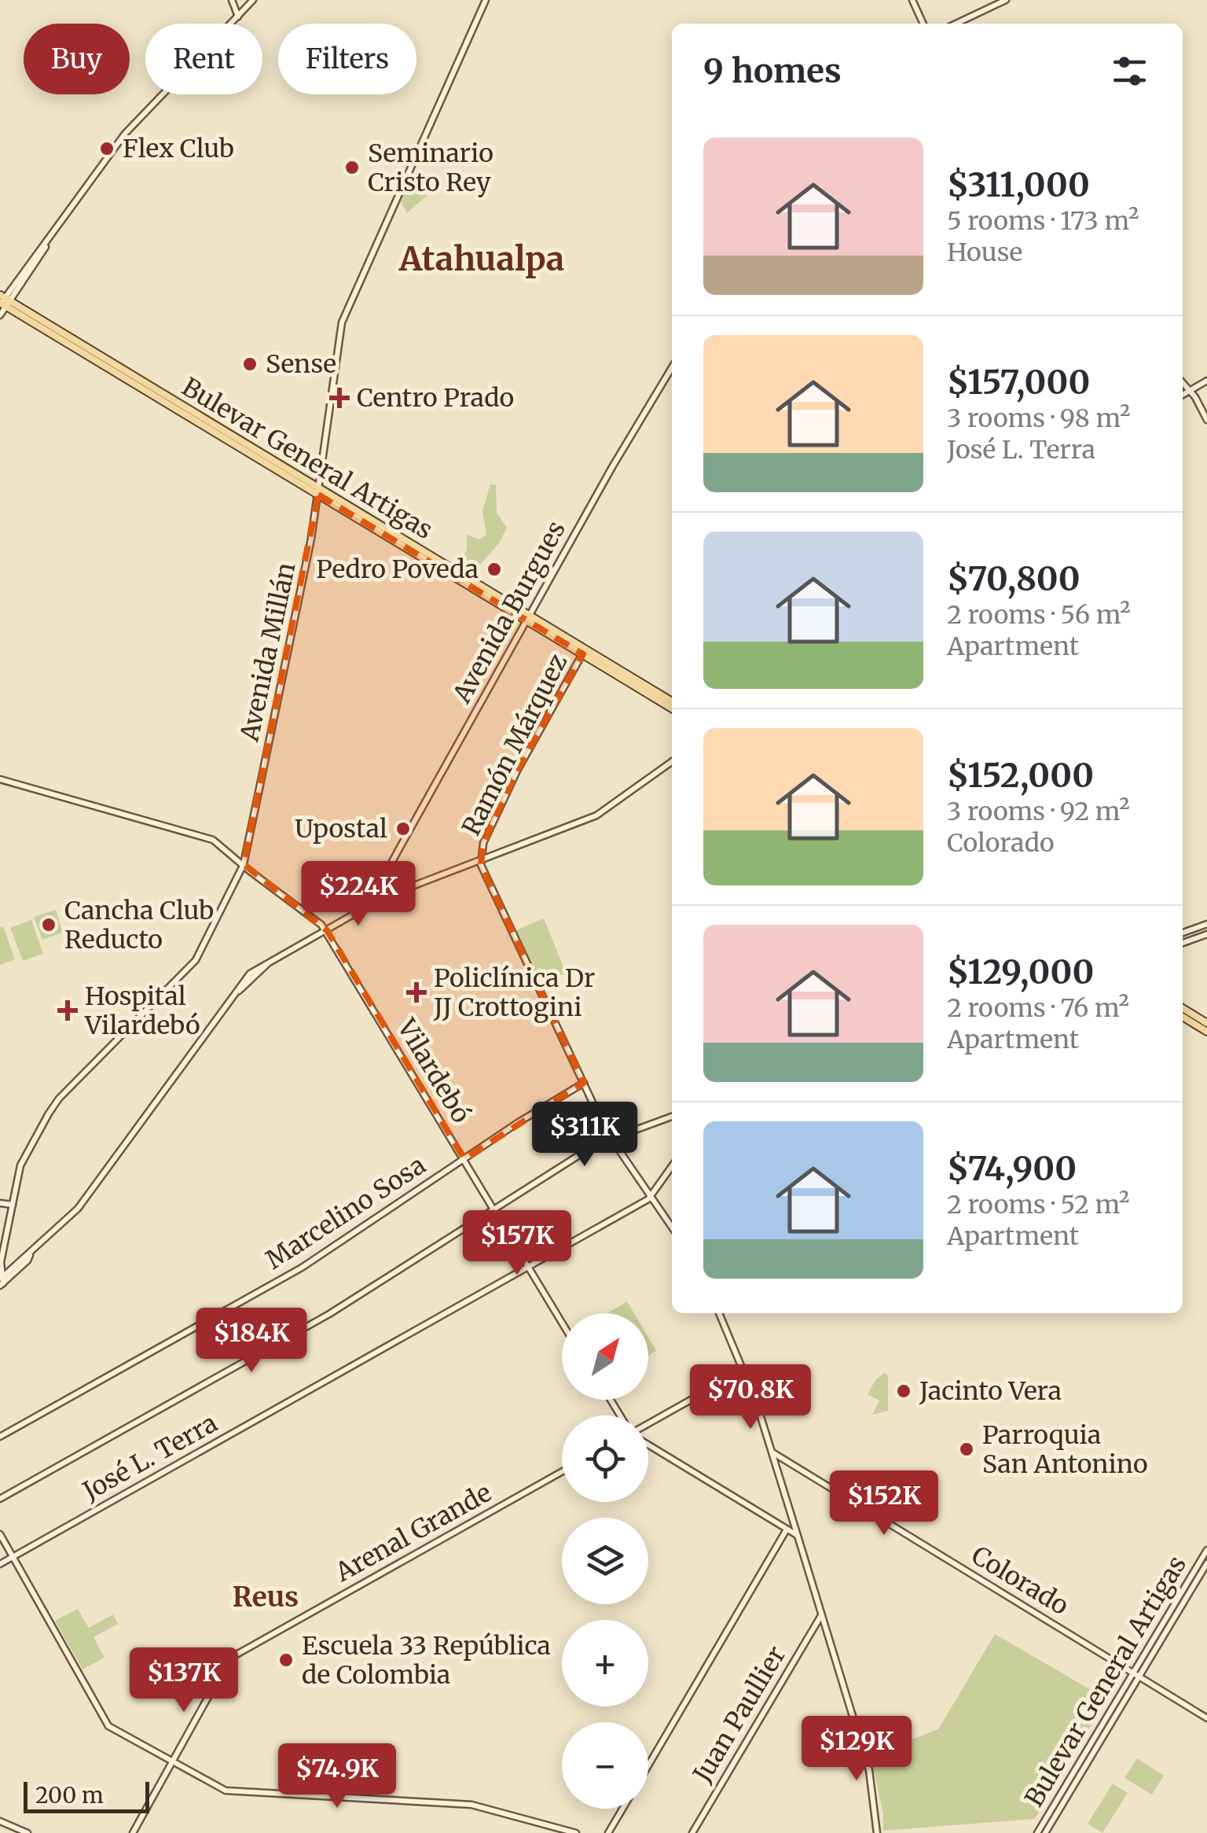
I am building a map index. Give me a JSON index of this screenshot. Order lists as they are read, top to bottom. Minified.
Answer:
{"streets":{"main road":["Bulevar General Artigas"],"street":["Avenida Burgues","Avenida Millán","Ramón Márquez","Vilardebó","Marcelino Sosa","José L. Terra","Arenal Grande","Colorado","Juan Paullier"]},"crossings":[["Bulevar General Artigas","Avenida Burgues"],["Bulevar General Artigas","Avenida Millán"],["Bulevar General Artigas","Ramón Márquez"],["Bulevar General Artigas","Colorado"],["Avenida Millán","Vilardebó"],["Vilardebó","Marcelino Sosa"],["Vilardebó","José L. Terra"]],"districts":["Atahualpa","Reus"],"places":{"other":["Flex Club","Seminario Cristo Rey","Sense","Pedro Poveda","Upostal","Cancha Club Reducto","Jacinto Vera","Parroquia San Antonino","Escuela 33 República de Colombia"],"health":["Centro Prado","Policlínica Dr JJ Crottogini","Hospital Vilardebó"]},"scale_bar":"200 m","north":"top right","page":{"chip":["Buy","Rent","Filters"],"heading":"9 homes","list":[{"name":"$311,000","note":"5 rooms · 173 m² · House"},{"name":"$157,000","note":"3 rooms · 98 m² · José L. Terra"},{"name":"$70,800","note":"2 rooms · 56 m² · Apartment"},{"name":"$152,000","note":"3 rooms · 92 m² · Colorado"},{"name":"$129,000","note":"2 rooms · 76 m² · Apartment"},{"name":"$74,900","note":"2 rooms · 52 m² · Apartment"}],"price":["$224K","$311K","$157K","$184K","$70.8K","$152K","$137K","$129K","$74.9K"],"map_buttons":["+","−"],"scale":"200 m"}}
